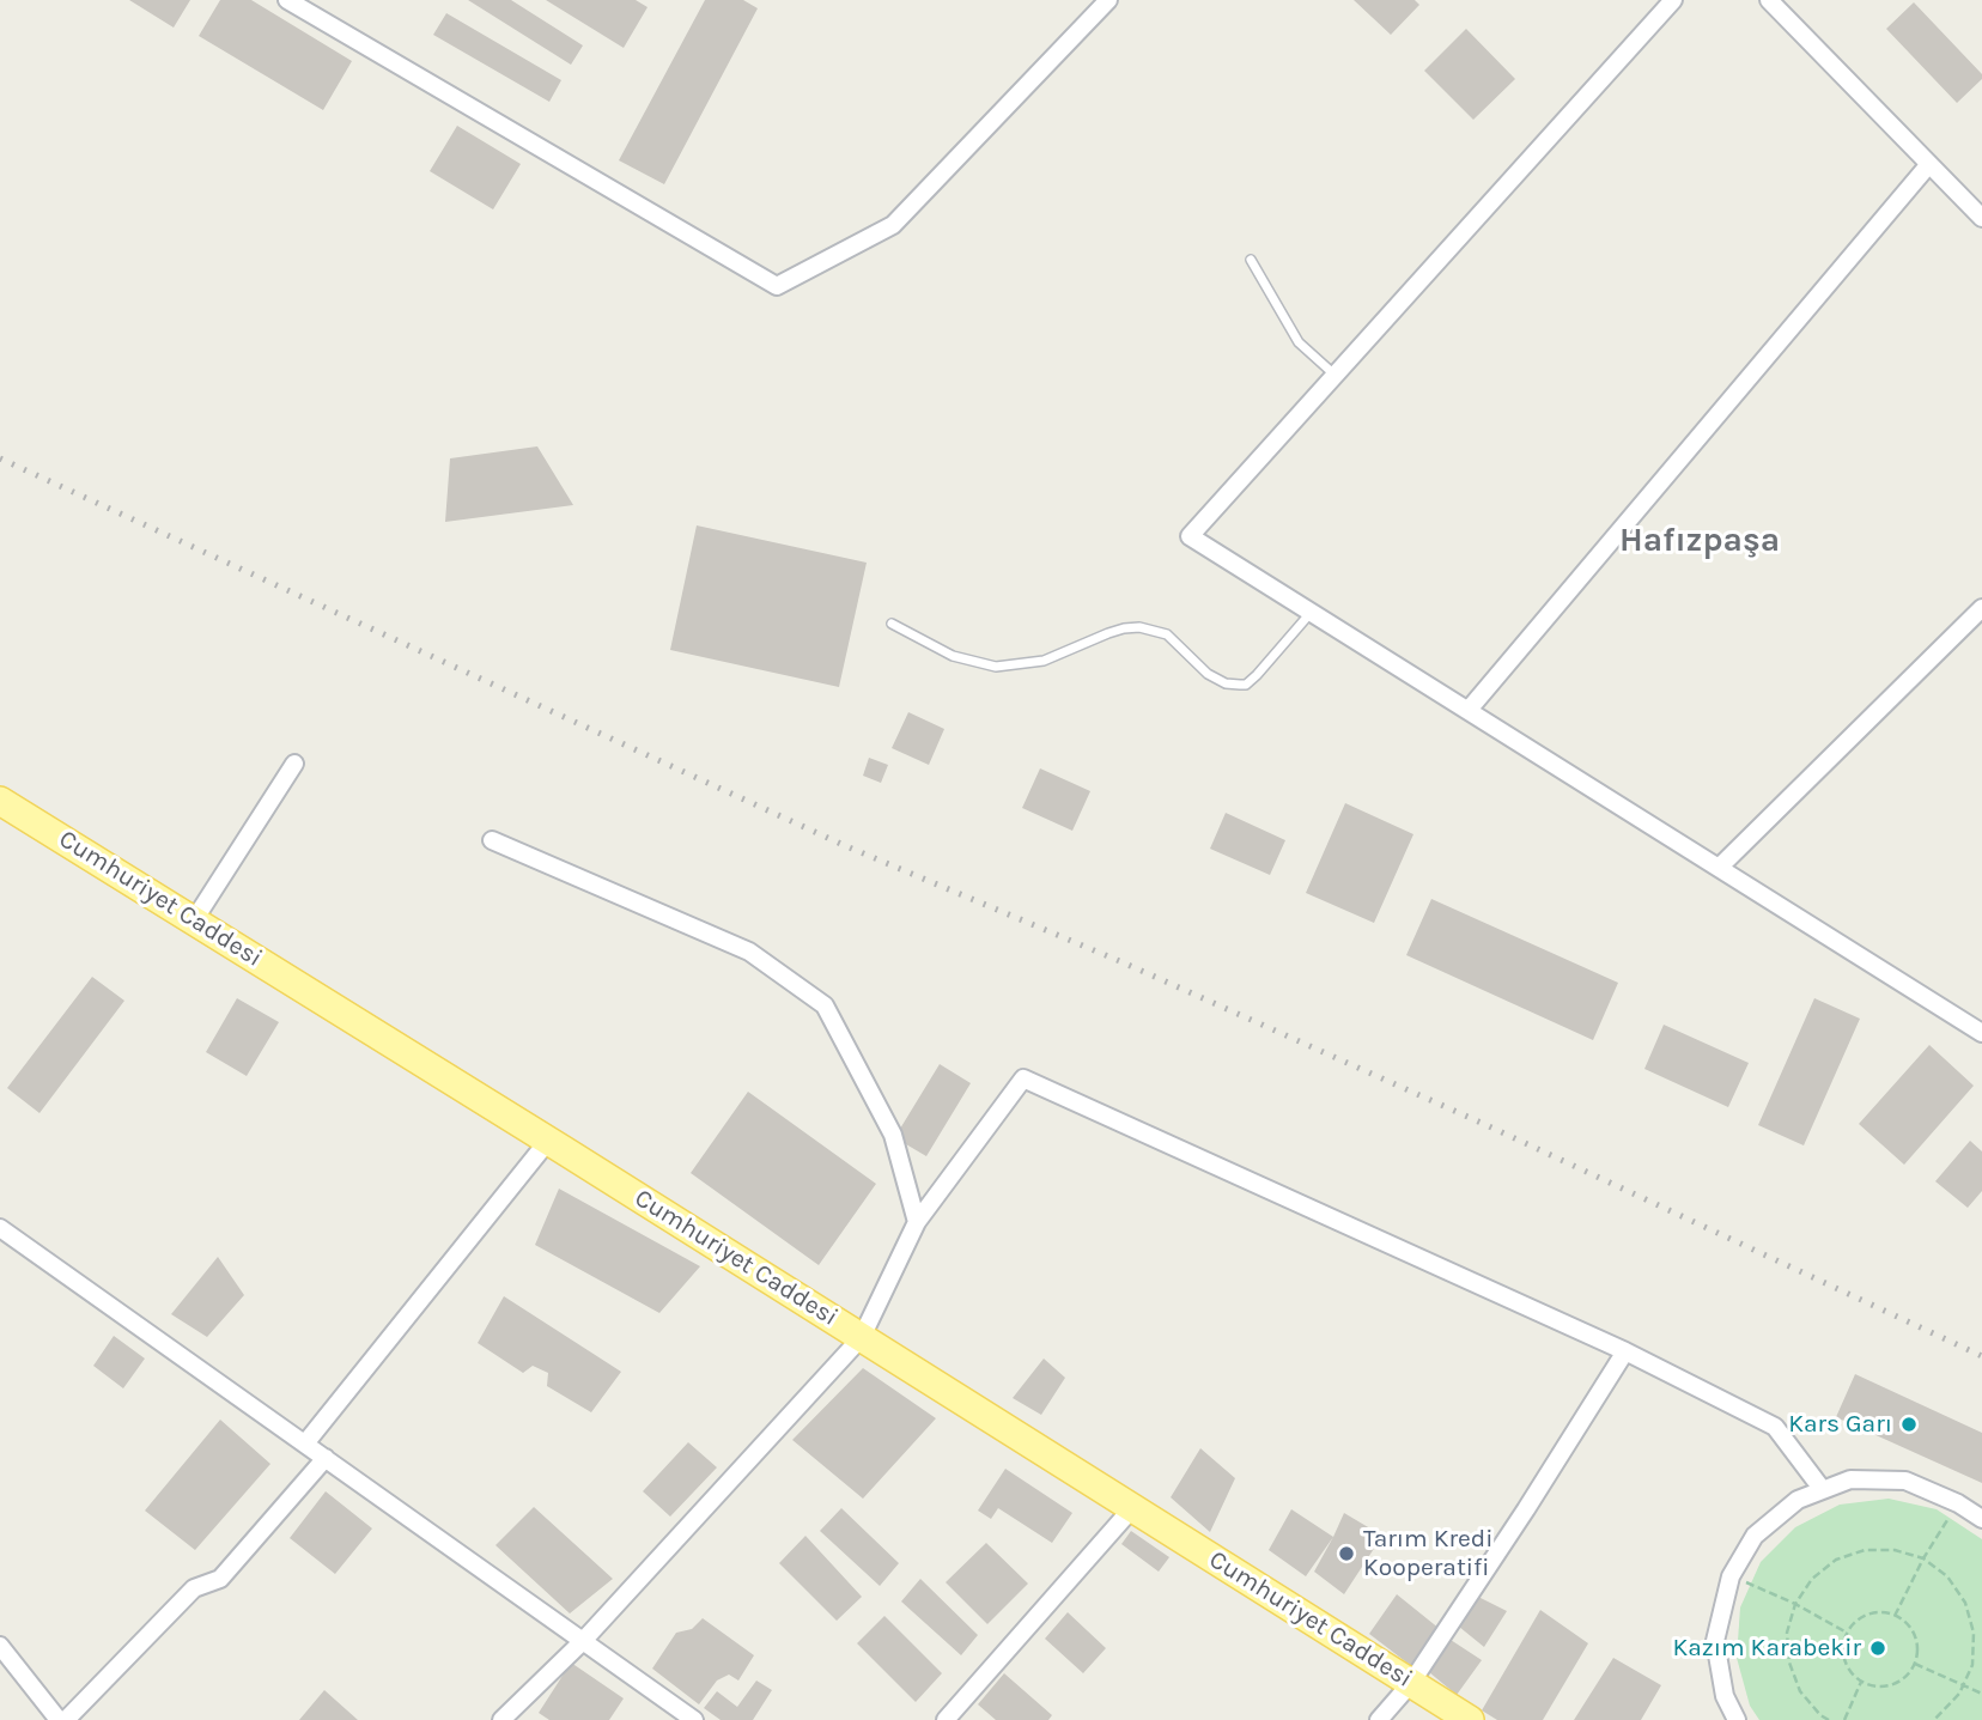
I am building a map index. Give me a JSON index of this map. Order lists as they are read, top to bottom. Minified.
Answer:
{"streets":{"main road":["Cumhuriyet Caddesi"]},"districts":["Hafızpaşa"],"places":["Kars Garı","Tarım Kredi Kooperatifi","Kazım Karabekir"]}
